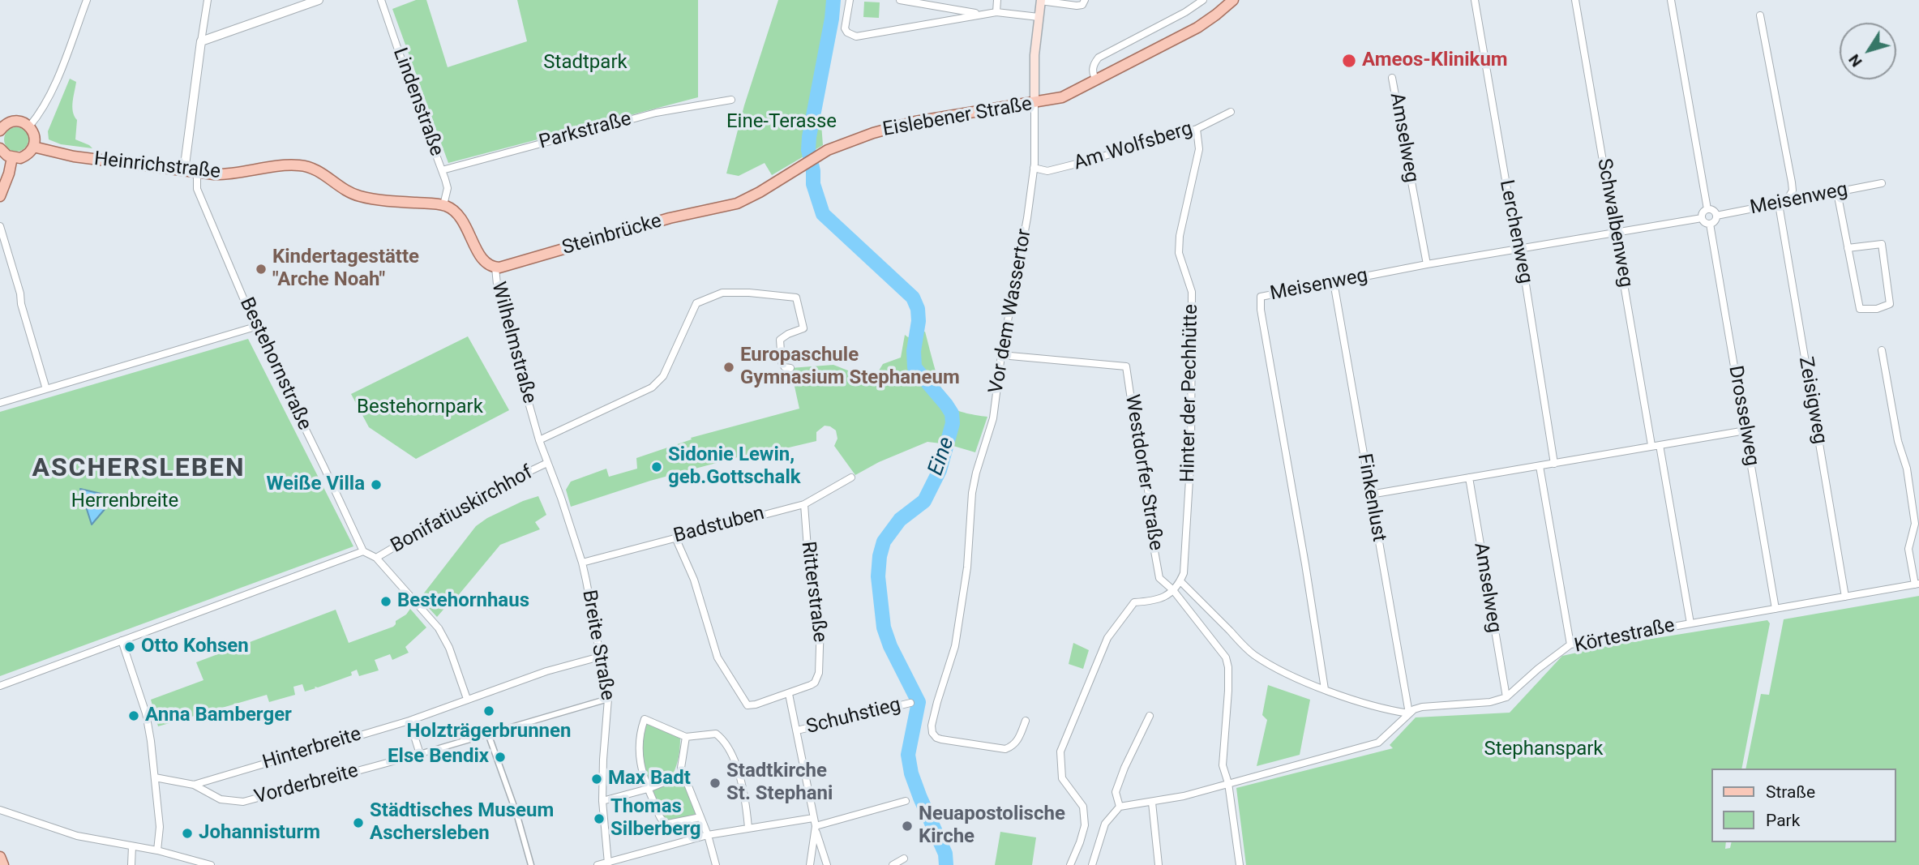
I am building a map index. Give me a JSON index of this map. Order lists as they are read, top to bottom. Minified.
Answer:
{"streets":{"main road":["Eislebener Straße","Heinrichstraße","Steinbrücke","Wilhelmstraße"],"street":["Lindenstraße","Parkstraße","Amselweg","Am Wolfsberg","Meisenweg","Schwalbenweg","Lerchenweg","Vor dem Wassertor","Bestehornstraße","Hinter der Pechhütte","Zeisigweg","Drosselweg","Westdorfer Straße","Finkenlust","Bonifatiuskirchhof","Badstuben","Ritterstraße","Körtestraße","Breite Straße","Schuhstieg","Hinterbreite","Vorderbreite"]},"crossings":[["Lindenstraße","Parkstraße"],["Lindenstraße","Heinrichstraße"],["Lindenstraße","Wilhelmstraße"],["Eislebener Straße","Steinbrücke"],["Eislebener Straße","Vor dem Wassertor"],["Amselweg","Meisenweg"],["Amselweg","Körtestraße"],["Am Wolfsberg","Vor dem Wassertor"],["Am Wolfsberg","Hinter der Pechhütte"],["Heinrichstraße","Wilhelmstraße"],["Heinrichstraße","Bestehornstraße"],["Meisenweg","Schwalbenweg"],["Meisenweg","Lerchenweg"],["Meisenweg","Zeisigweg"],["Meisenweg","Drosselweg"],["Meisenweg","Finkenlust"],["Steinbrücke","Wilhelmstraße"],["Vor dem Wassertor","Westdorfer Straße"],["Wilhelmstraße","Bonifatiuskirchhof"],["Wilhelmstraße","Breite Straße"],["Hinter der Pechhütte","Westdorfer Straße"],["Zeisigweg","Körtestraße"],["Drosselweg","Körtestraße"],["Finkenlust","Körtestraße"],["Badstuben","Ritterstraße"],["Badstuben","Breite Straße"],["Breite Straße","Hinterbreite"],["Breite Straße","Vorderbreite"],["Hinterbreite","Vorderbreite"]],"districts":["ASCHERSLEBEN"],"water":["Eine"],"parks":["Stadtpark","Eine-Terasse","Bestehornpark","Herrenbreite","Stephanspark"],"places":["Ameos-Klinikum","Kindertagestätte \"Arche Noah\"","Europaschule Gymnasium Stephaneum","Sidonie Lewin, geb.Gottschalk","Weiße Villa","Bestehornhaus","Otto Kohsen","Holzträgerbrunnen","Anna Bamberger","Else Bendix","Max Badt","Stadtkirche St. Stephani","Thomas Silberberg","Städtisches Museum Aschersleben","Neuapostolische Kirche","Johannisturm"],"legend":["Straße","Park"],"north":"bottom left"}
